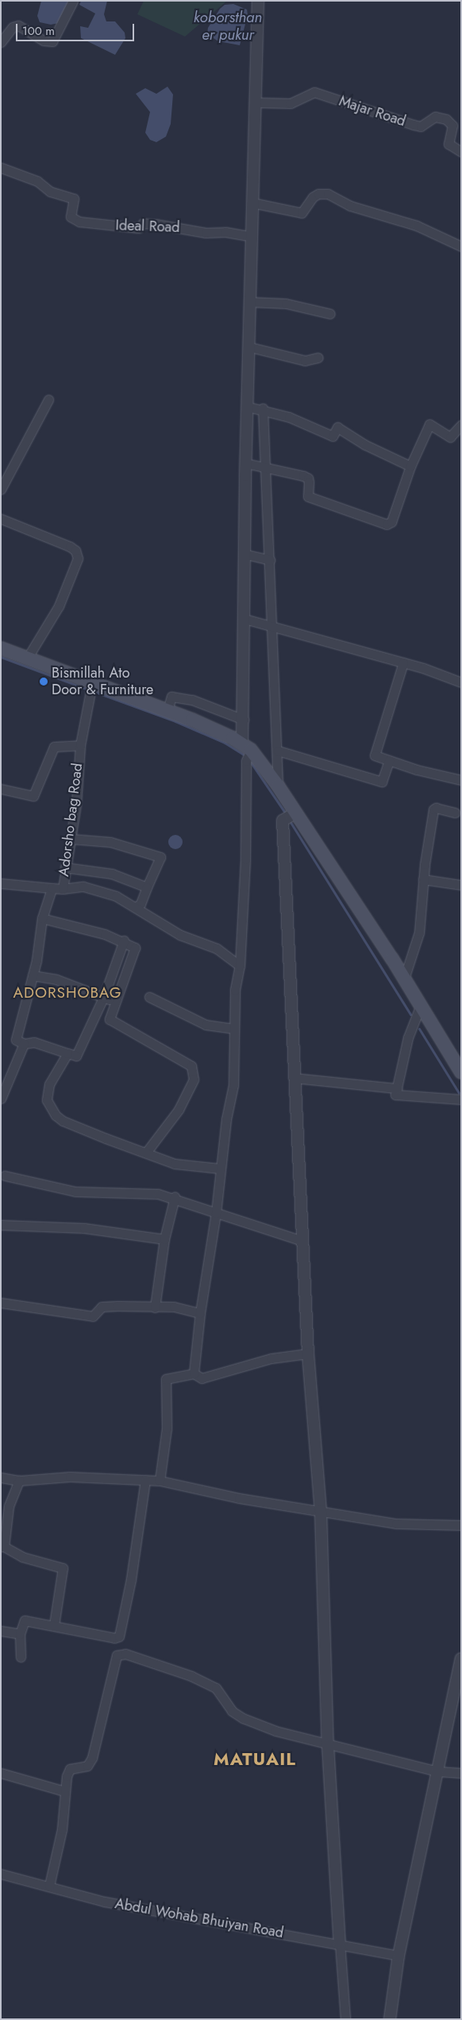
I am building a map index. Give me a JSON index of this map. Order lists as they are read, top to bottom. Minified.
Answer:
{"streets":{"street":["Majar Road","Ideal Road","Adorsho bag Road","Abdul Wohab Bhuiyan Road"]},"districts":["ADORSHOBAG","MATUAIL"],"water":["koborsthan er pukur"],"places":["Bismillah Ato Door & Furniture"],"scale_bar":"100 m"}
